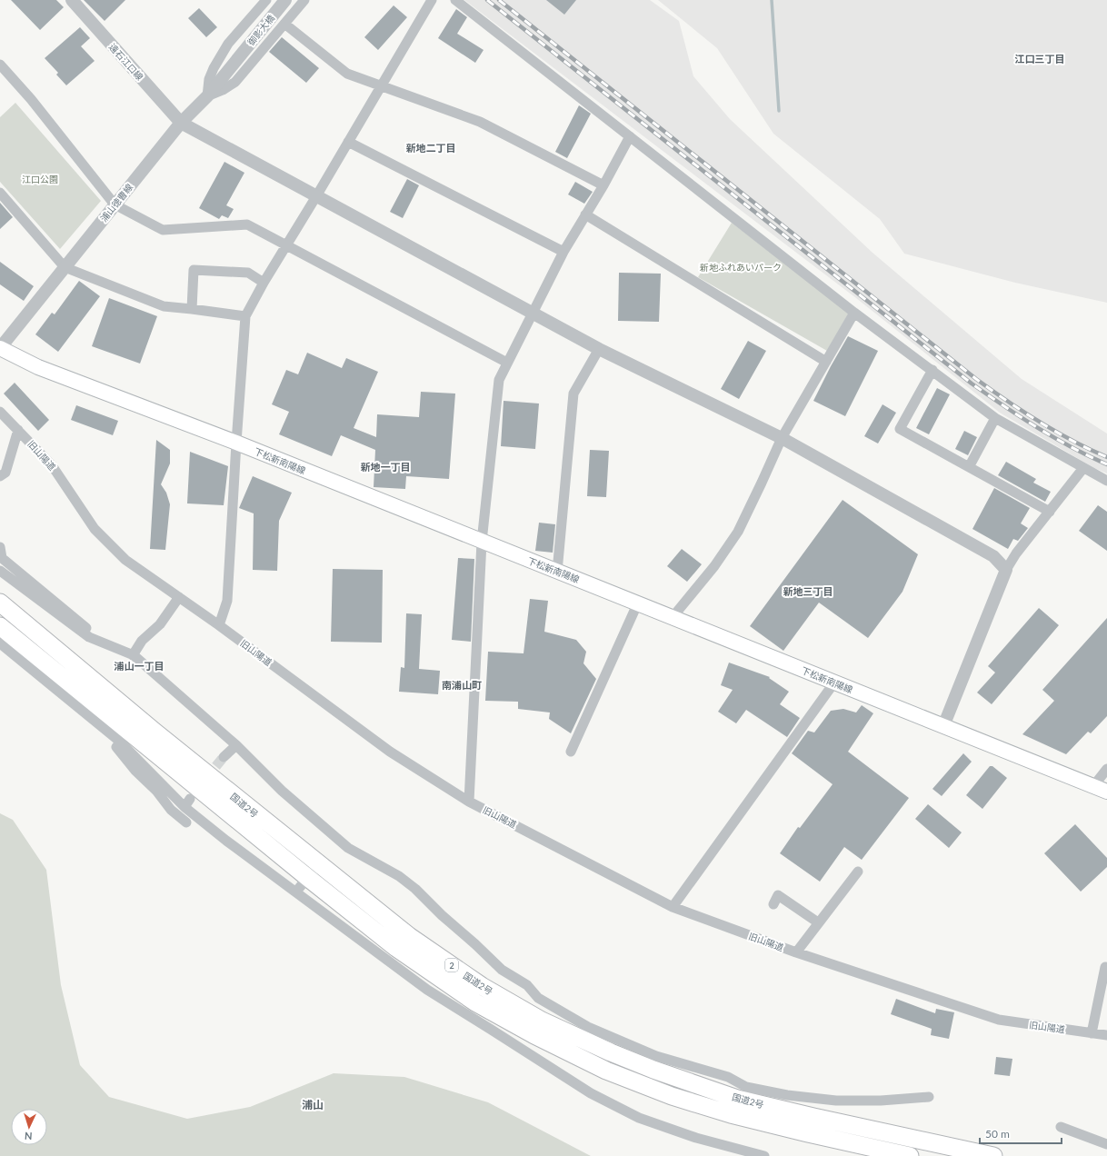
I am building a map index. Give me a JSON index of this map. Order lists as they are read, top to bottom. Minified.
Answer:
{"streets":{"highway":["国道2号","2"],"main road":["下松新南陽線"],"street":["御影大橋","遠石江口線","浦山徳曹線","旧山陽道"]},"crossings":[["御影大橋","浦山徳曹線"],["遠石江口線","浦山徳曹線"],["浦山徳曹線","下松新南陽線"]],"districts":["江口三丁目","新地二丁目","新地一丁目","新地三丁目","浦山一丁目","南浦山町","浦山"],"parks":["江口公園","新地ふれあいパーク"],"scale_bar":"50 m","north":"bottom"}
